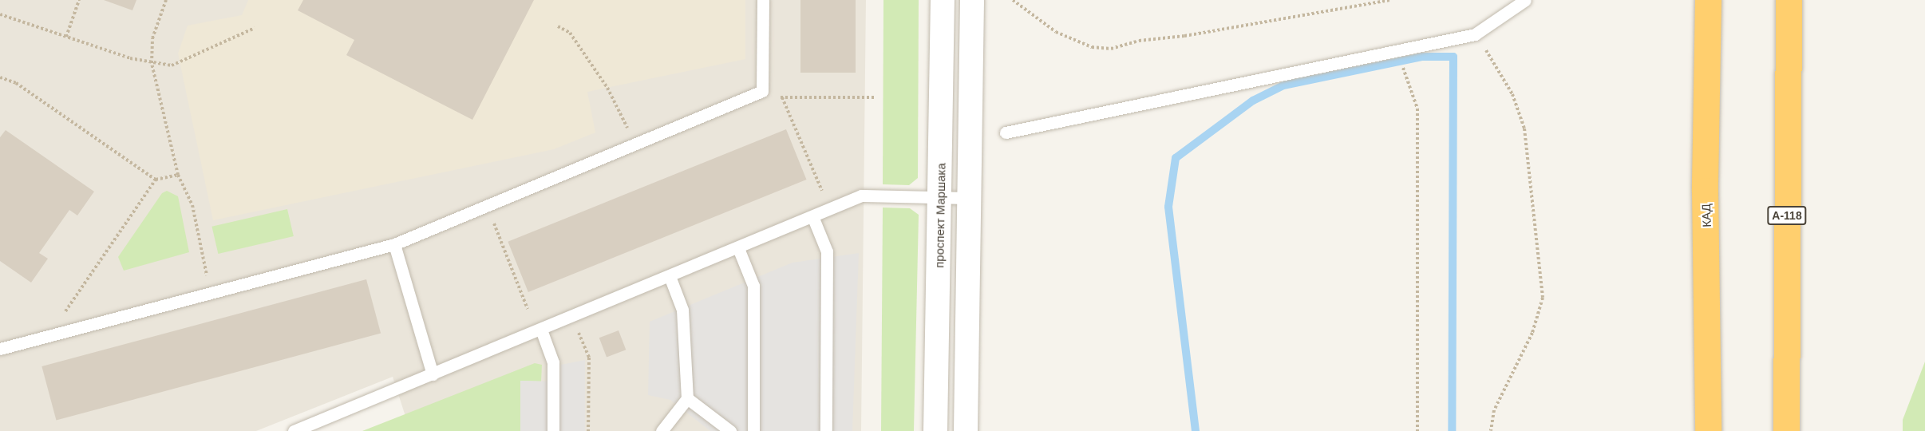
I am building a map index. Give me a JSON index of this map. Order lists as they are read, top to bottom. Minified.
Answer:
{"streets":{"highway":["КАД","А-118"],"street":["проспект Маршака"]}}
